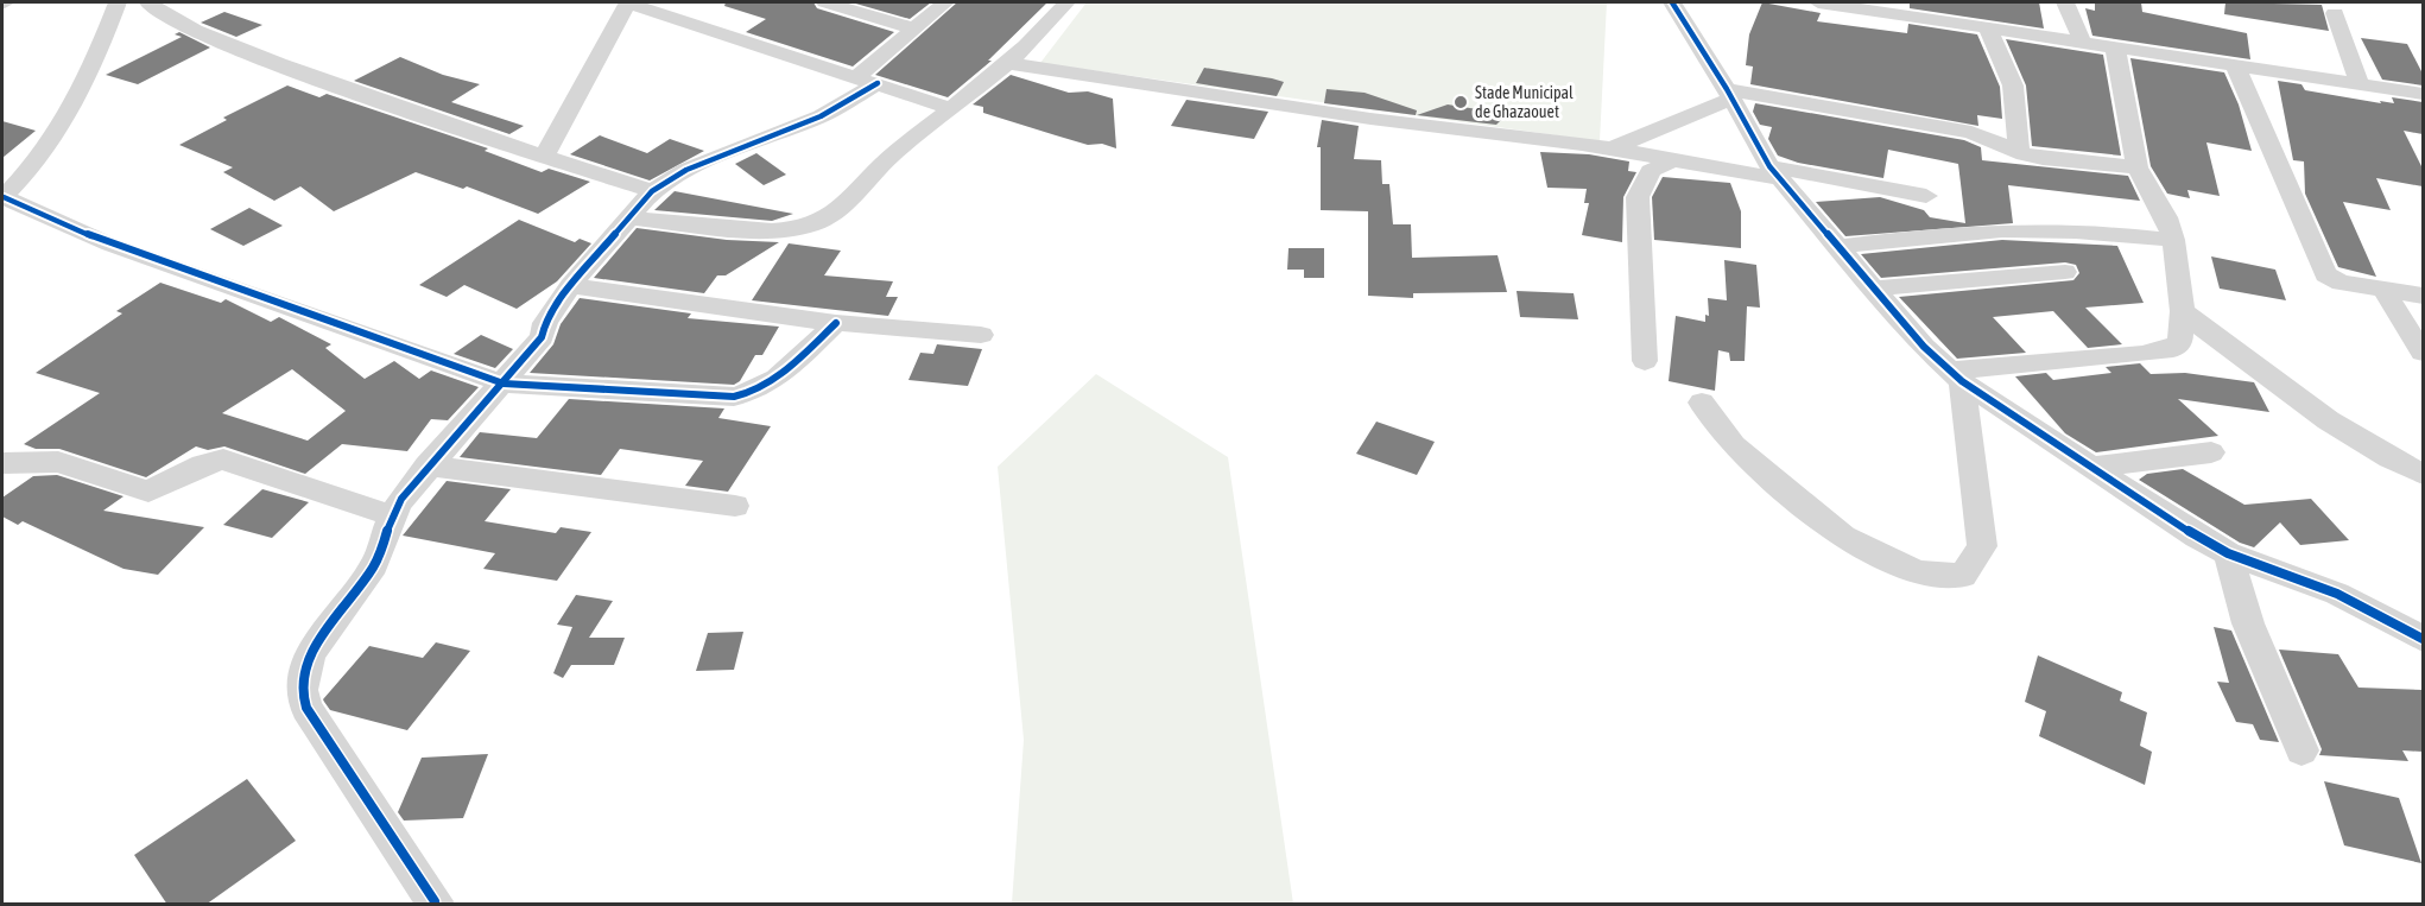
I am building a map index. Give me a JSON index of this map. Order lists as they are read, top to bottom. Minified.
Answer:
{"places":["Stade Municipal de Ghazaouet"]}
